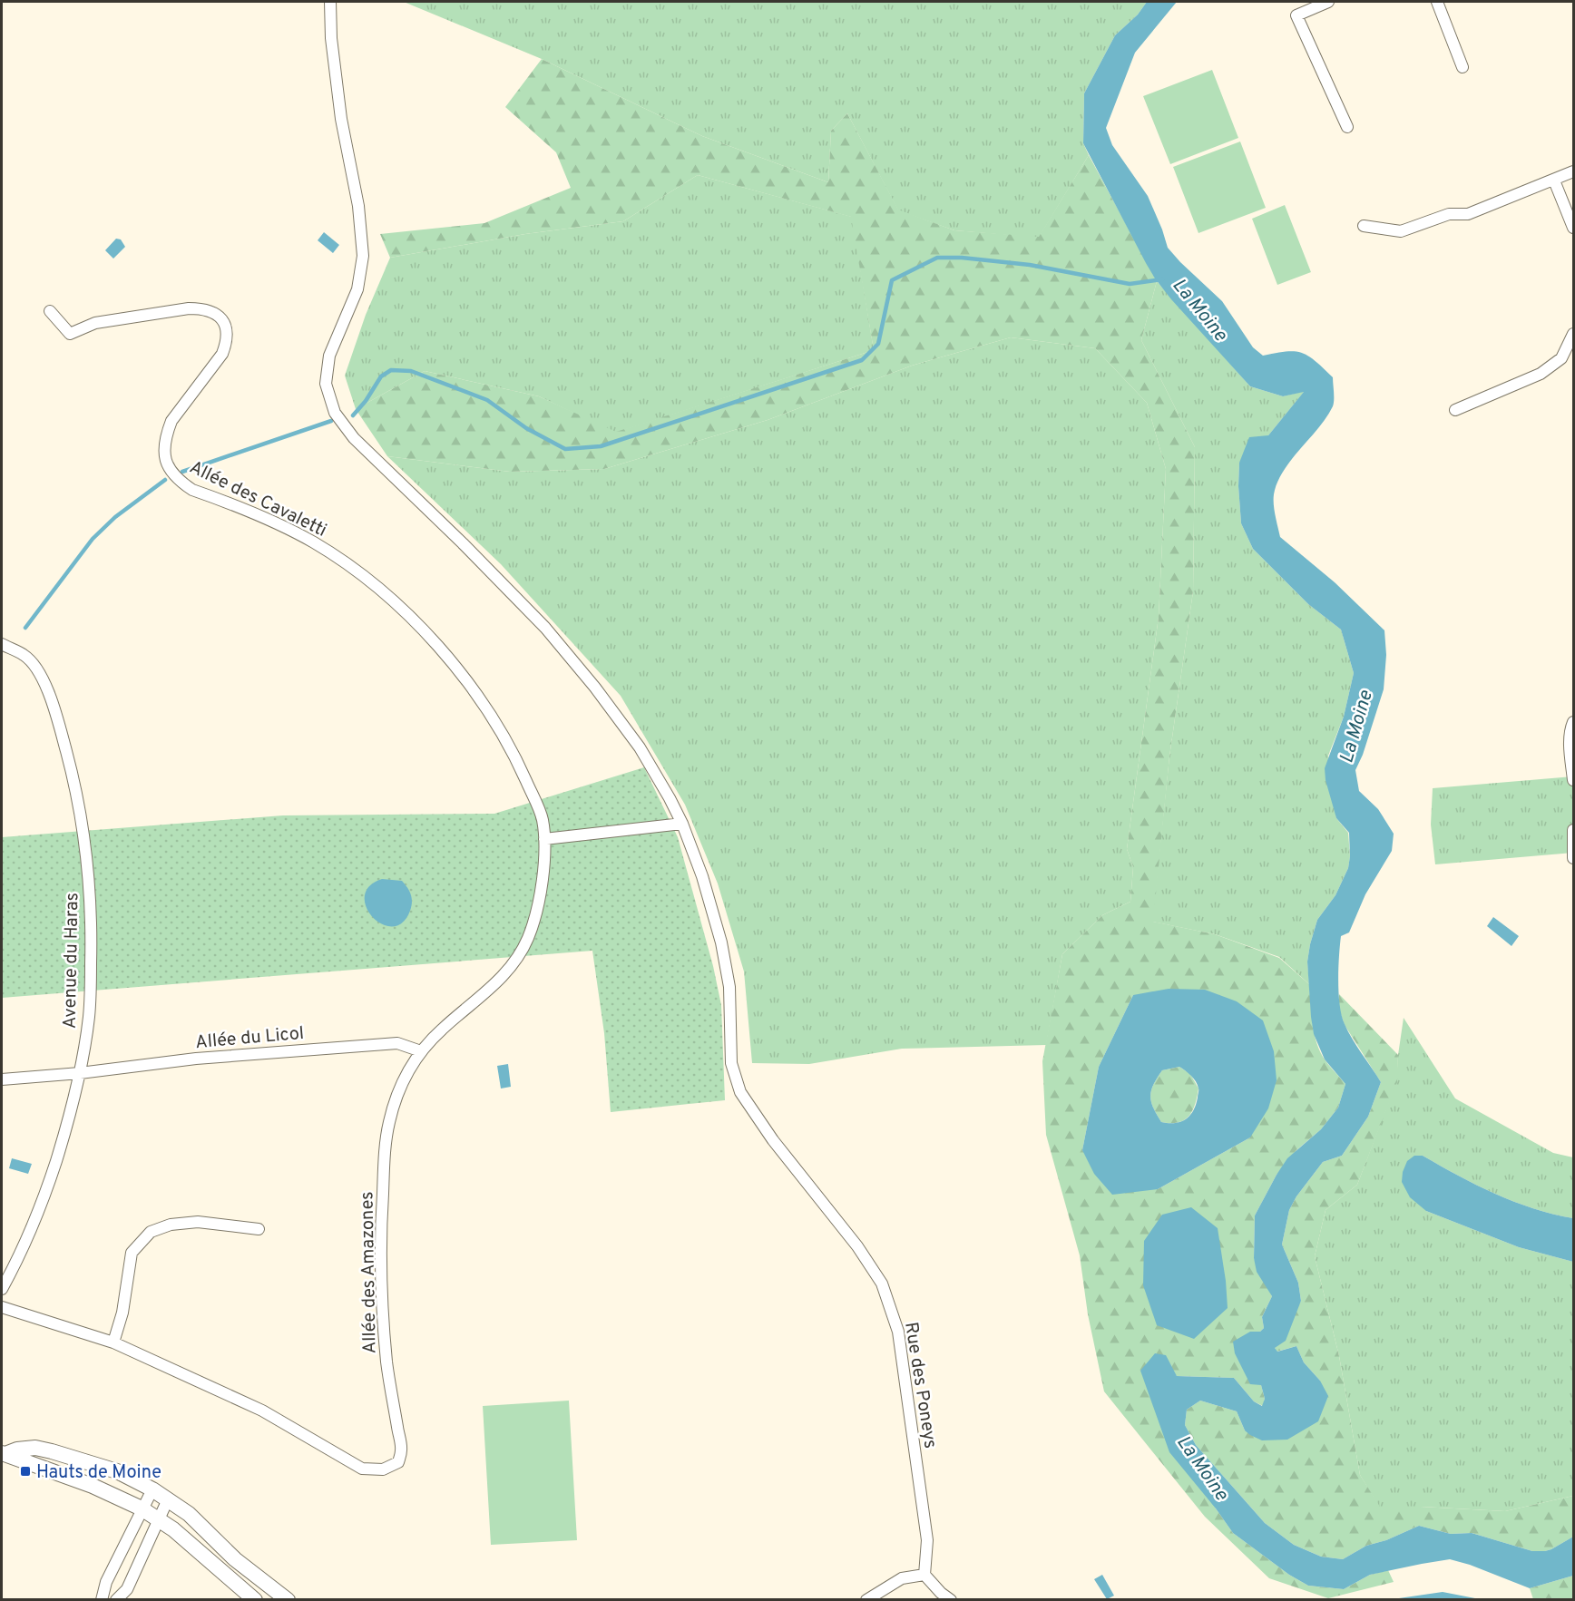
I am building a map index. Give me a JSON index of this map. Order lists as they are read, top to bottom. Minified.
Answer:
{"streets":{"street":["Allée des Cavaletti","Avenue du Haras","Allée du Licol","Allée des Amazones","Rue des Poneys"]},"crossings":[["Allée des Cavaletti","Allée des Amazones"],["Avenue du Haras","Allée du Licol"],["Allée du Licol","Allée des Amazones"]],"water":["La Moine"],"places":{"transit":["Hauts de Moine"]}}
